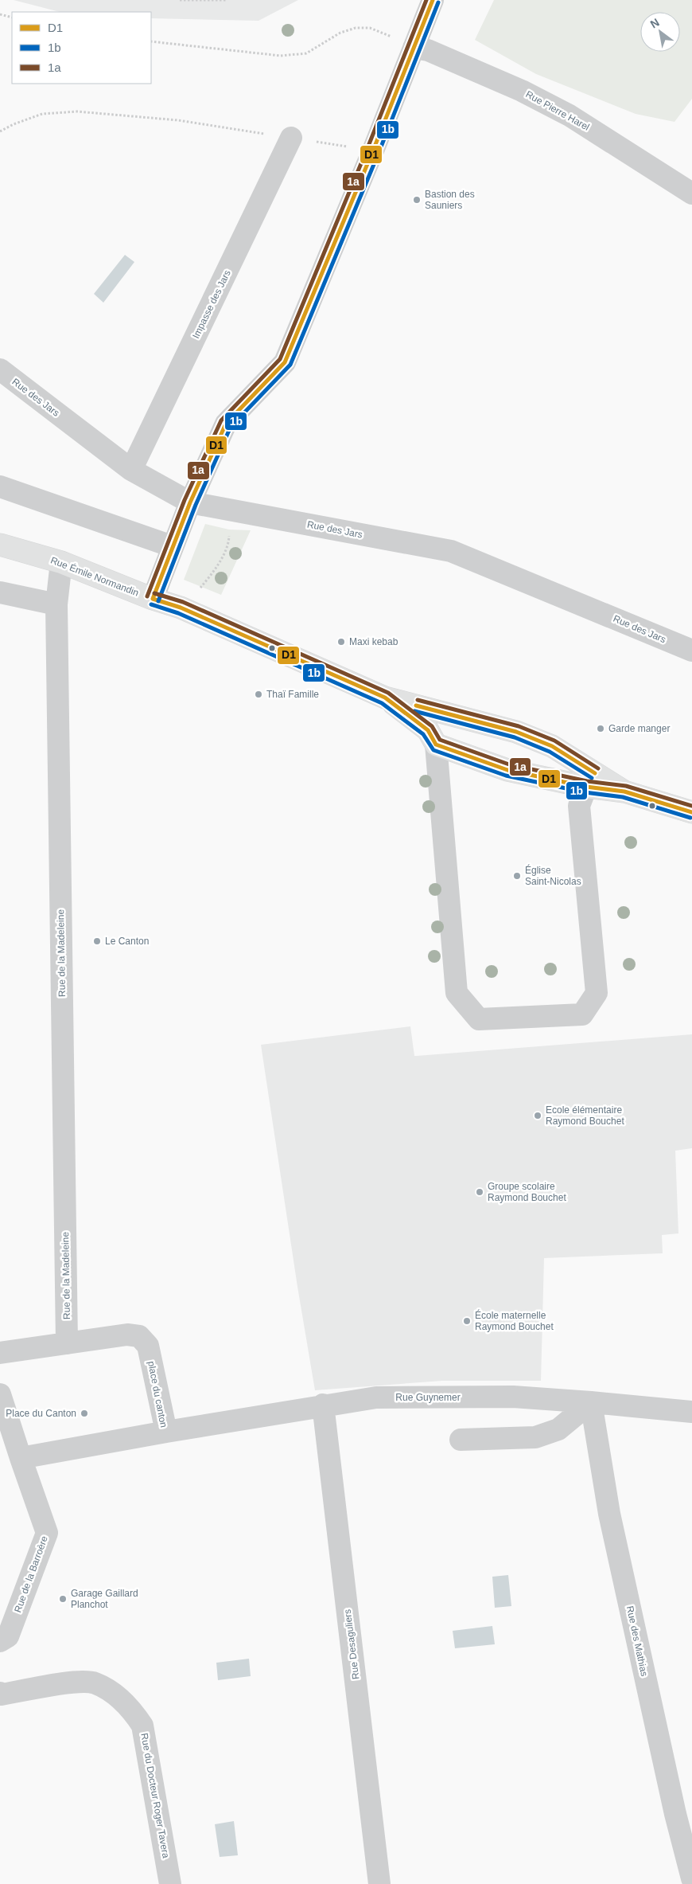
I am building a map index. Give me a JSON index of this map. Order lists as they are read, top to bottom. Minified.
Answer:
{"streets":{"main road":["Rue Émile Normandin"],"street":["Rue Pierre Harel","Impasse des Jars","Rue des Jars","Rue de la Madeleine","place du canton","Rue Guynemer","Rue de la Barroère","Rue des Mathias","Rue Desaguliers","Rue du Docteur Roger Tavera"]},"crossings":[["Impasse des Jars","Rue des Jars"],["Rue Émile Normandin","Rue de la Madeleine"],["Rue de la Madeleine","place du canton"],["place du canton","Rue Guynemer"],["place du canton","Rue de la Barroère"],["Rue Guynemer","Rue des Mathias"],["Rue Guynemer","Rue Desaguliers"]],"places":["Bastion des Sauniers","Maxi kebab","Thaï Famille","Garde manger","Église Saint-Nicolas","Le Canton","Ecole élémentaire Raymond Bouchet","Groupe scolaire Raymond Bouchet","École maternelle Raymond Bouchet","Place du Canton","Garage Gaillard Planchot"],"lines":["transit line D1","transit line 1a","transit line 1b"],"legend":["D1","1b","1a"],"north":"top left"}
